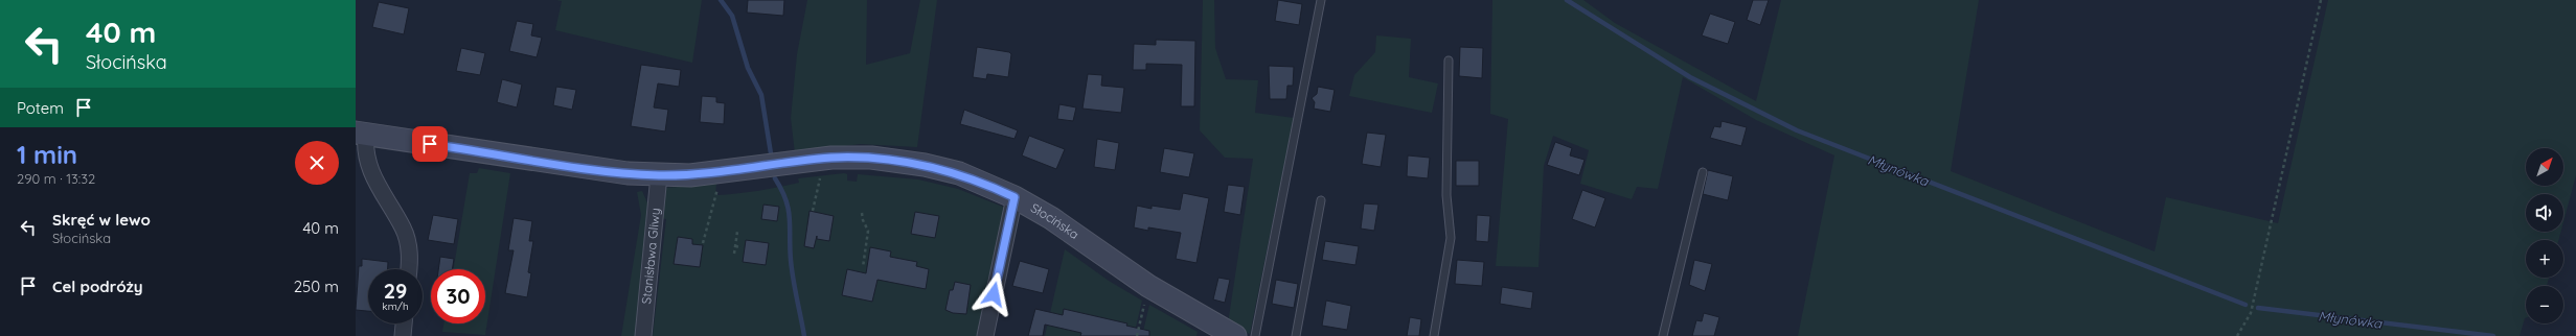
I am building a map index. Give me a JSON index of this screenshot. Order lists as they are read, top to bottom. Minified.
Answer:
{"streets":{"street":["Słocińska","Stanisława Gliwy"]},"crossings":[["Słocińska","Stanisława Gliwy"]],"water":["Młynówka"],"north":"top right","page":{"turn":["40 m","Słocińska"],"then":"Potem","heading":["1 min","290 m · 13:32"],"map_buttons":["+","−"],"list":[{"name":"Skręć w lewo","note":"Słocińska","value":"40 m"},{"name":"Cel podróży","value":"250 m"}],"speed":"29 km/h","limit":"30"}}
